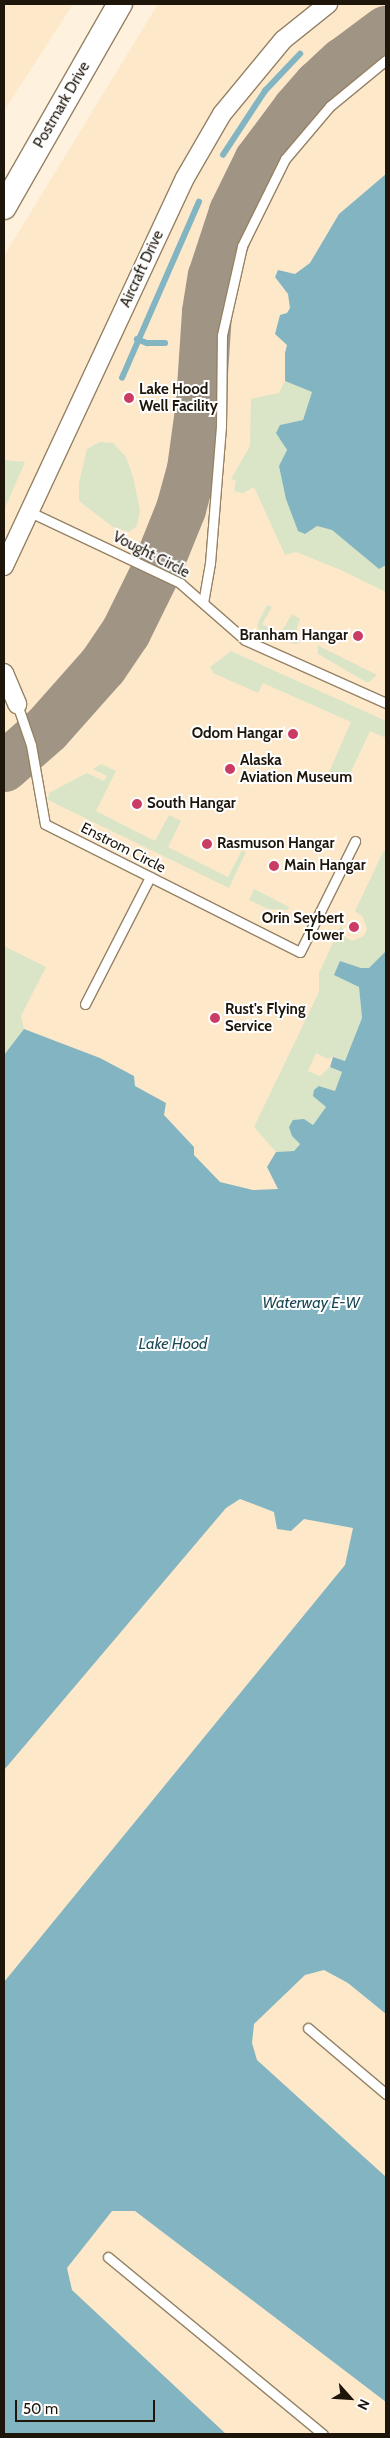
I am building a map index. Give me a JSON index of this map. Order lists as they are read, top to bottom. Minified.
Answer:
{"streets":{"street":["Postmark Drive","Aircraft Drive"],"lane":["Vought Circle","Enstrom Circle"]},"crossings":[["Aircraft Drive","Vought Circle"]],"water":["Waterway E-W","Lake Hood"],"places":["Lake Hood Well Facility","Branham Hangar","Odom Hangar","Alaska Aviation Museum","South Hangar","Rasmuson Hangar","Main Hangar","Orin Seybert Tower","Rust's Flying Service"],"scale_bar":"50 m","north":"bottom right"}
